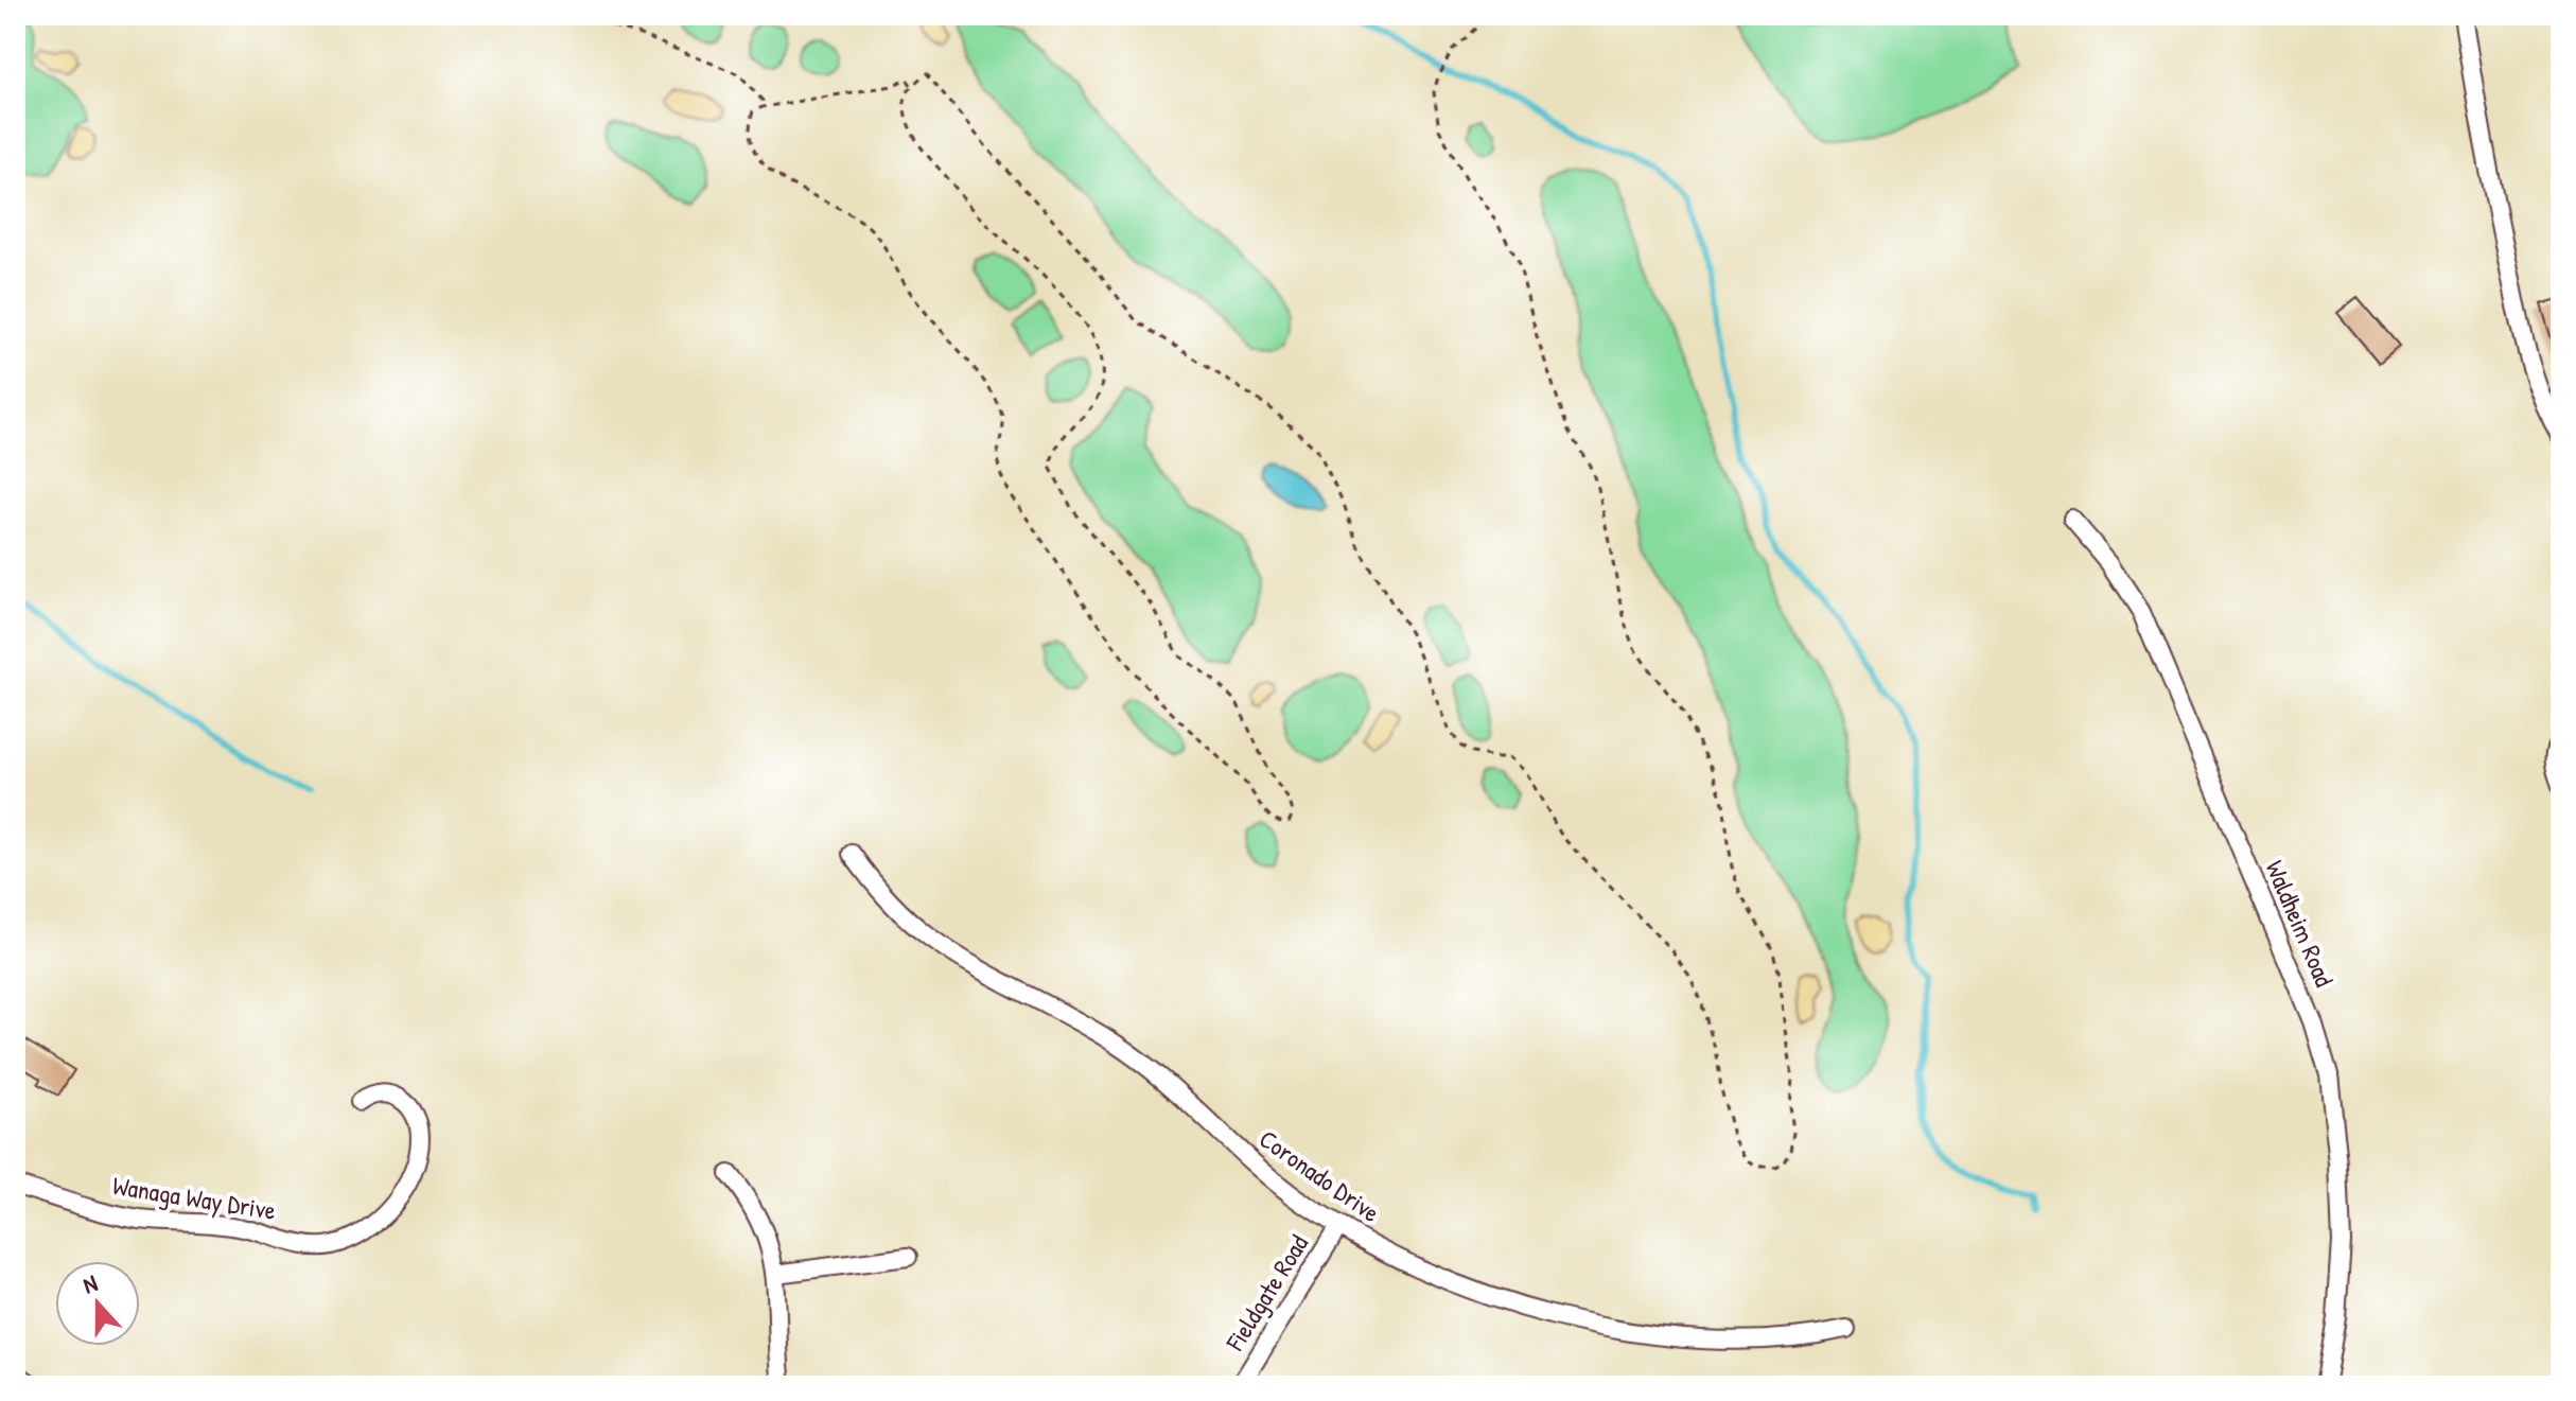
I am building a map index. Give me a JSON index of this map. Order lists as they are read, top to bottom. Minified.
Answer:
{"streets":{"street":["Waldheim Road","Coronado Drive","Wanaga Way Drive","Fieldgate Road"]},"crossings":[["Coronado Drive","Fieldgate Road"]],"north":"top"}
